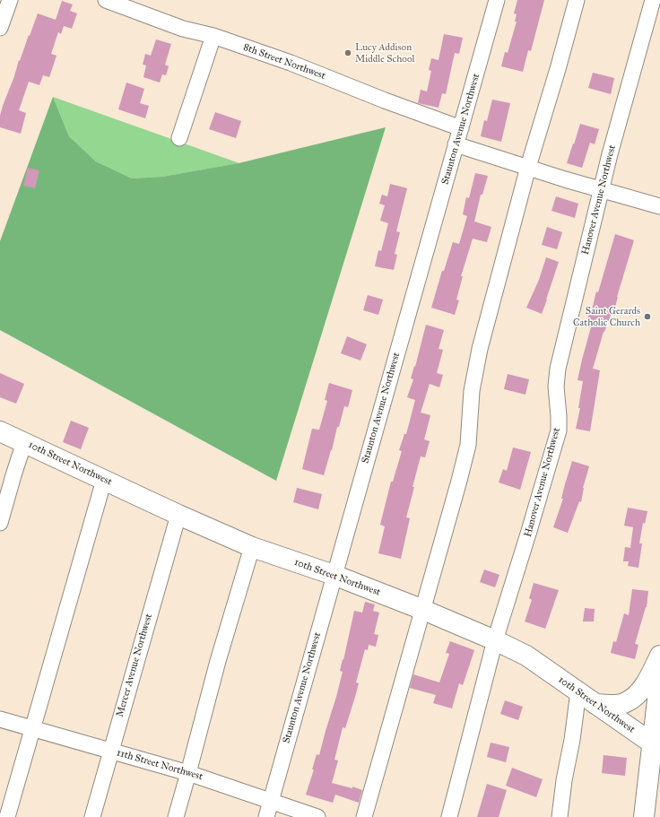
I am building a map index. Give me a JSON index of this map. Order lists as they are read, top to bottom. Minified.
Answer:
{"streets":{"main road":["10th Street Northwest"],"street":["8th Street Northwest","Staunton Avenue Northwest","Hanover Avenue Northwest","Mercer Avenue Northwest","11th Street Northwest"]},"crossings":[["8th Street Northwest","Staunton Avenue Northwest"],["Staunton Avenue Northwest","10th Street Northwest"],["Staunton Avenue Northwest","11th Street Northwest"],["Hanover Avenue Northwest","10th Street Northwest"],["10th Street Northwest","Mercer Avenue Northwest"],["Mercer Avenue Northwest","11th Street Northwest"]],"places":["Lucy Addison Middle School","Saint Gerards Catholic Church"]}
